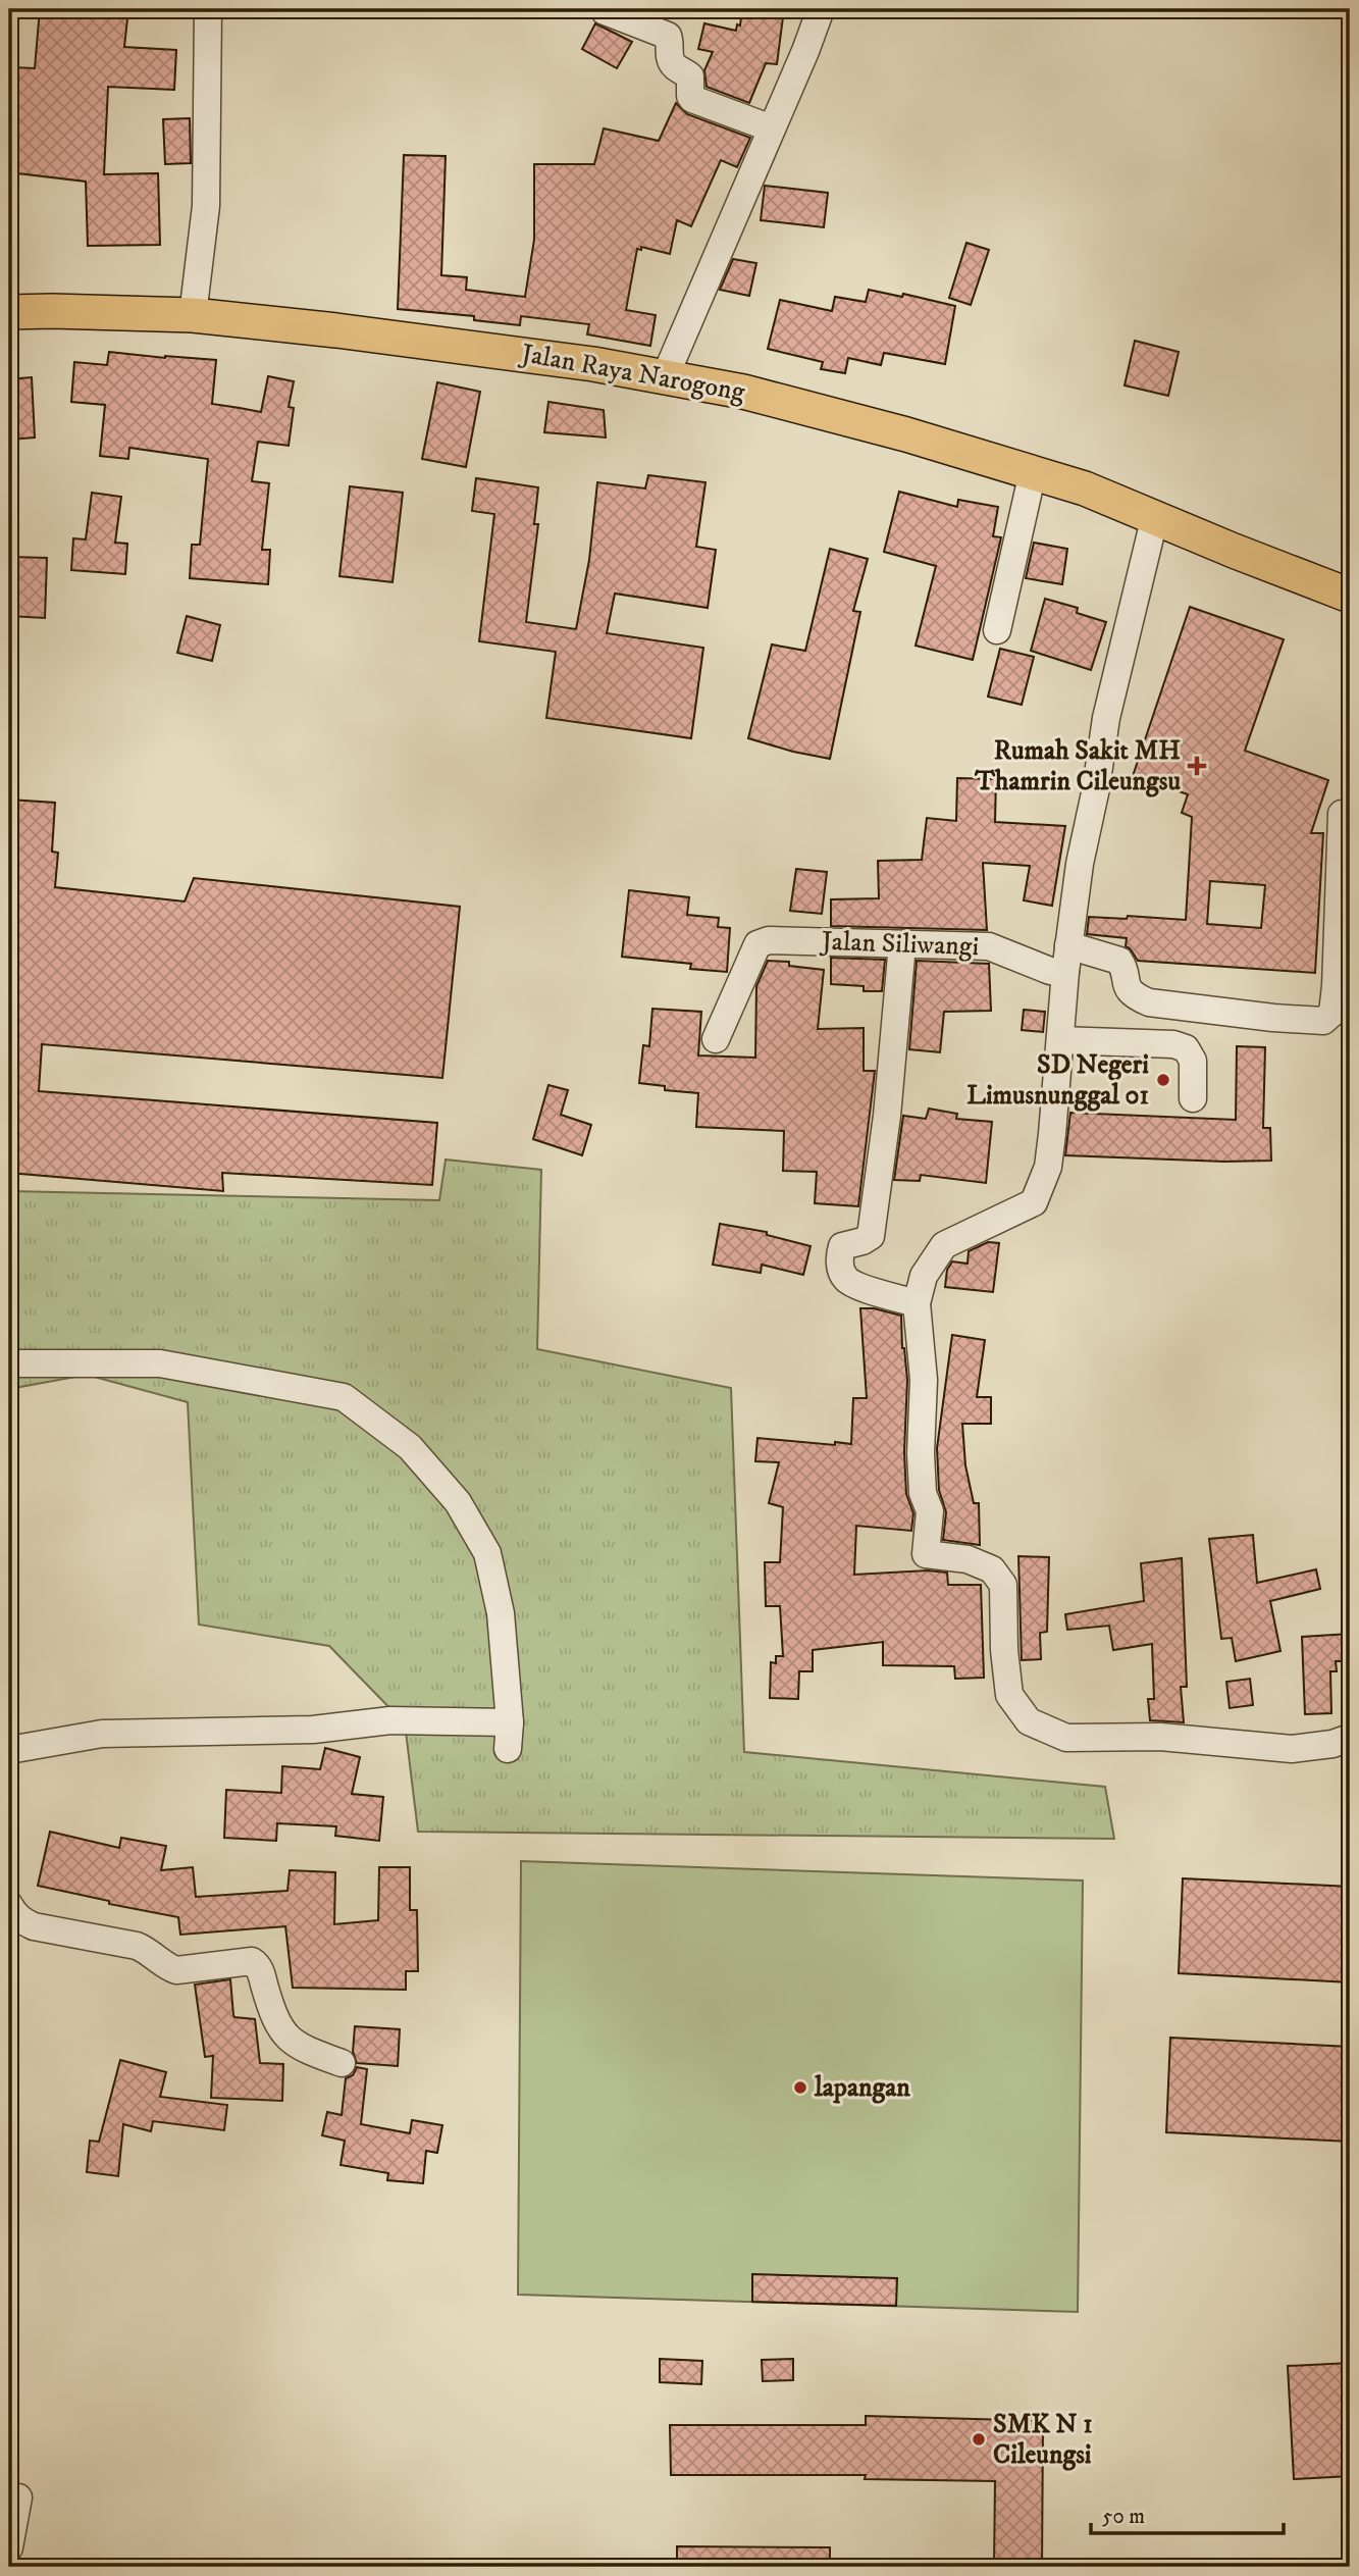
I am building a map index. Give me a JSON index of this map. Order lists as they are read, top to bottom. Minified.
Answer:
{"streets":{"main road":["Jalan Raya Narogong"],"street":["Jalan Siliwangi"]},"places":{"health":["Rumah Sakit MH Thamrin Cileungsu"],"other":["SD Negeri Limusnunggal 01","lapangan","SMK N 1 Cileungsi"]},"scale_bar":"50 m"}
